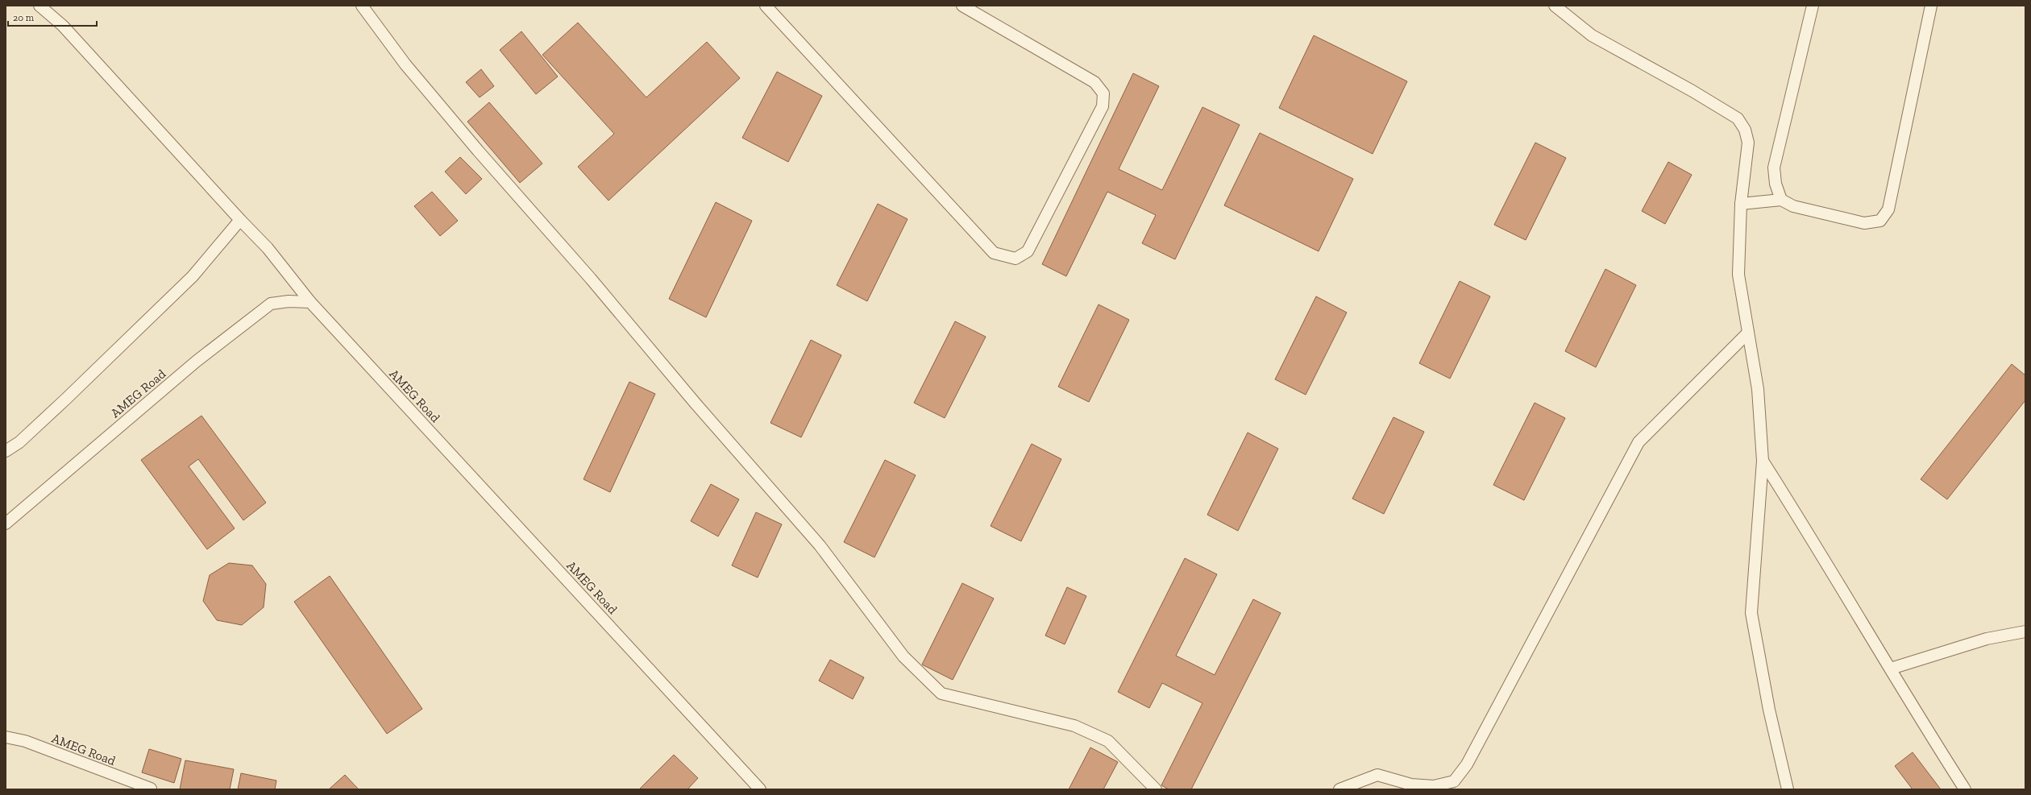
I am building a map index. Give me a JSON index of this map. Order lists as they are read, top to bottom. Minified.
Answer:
{"streets":{"lane":["AMEG Road"]},"scale_bar":"20 m"}
